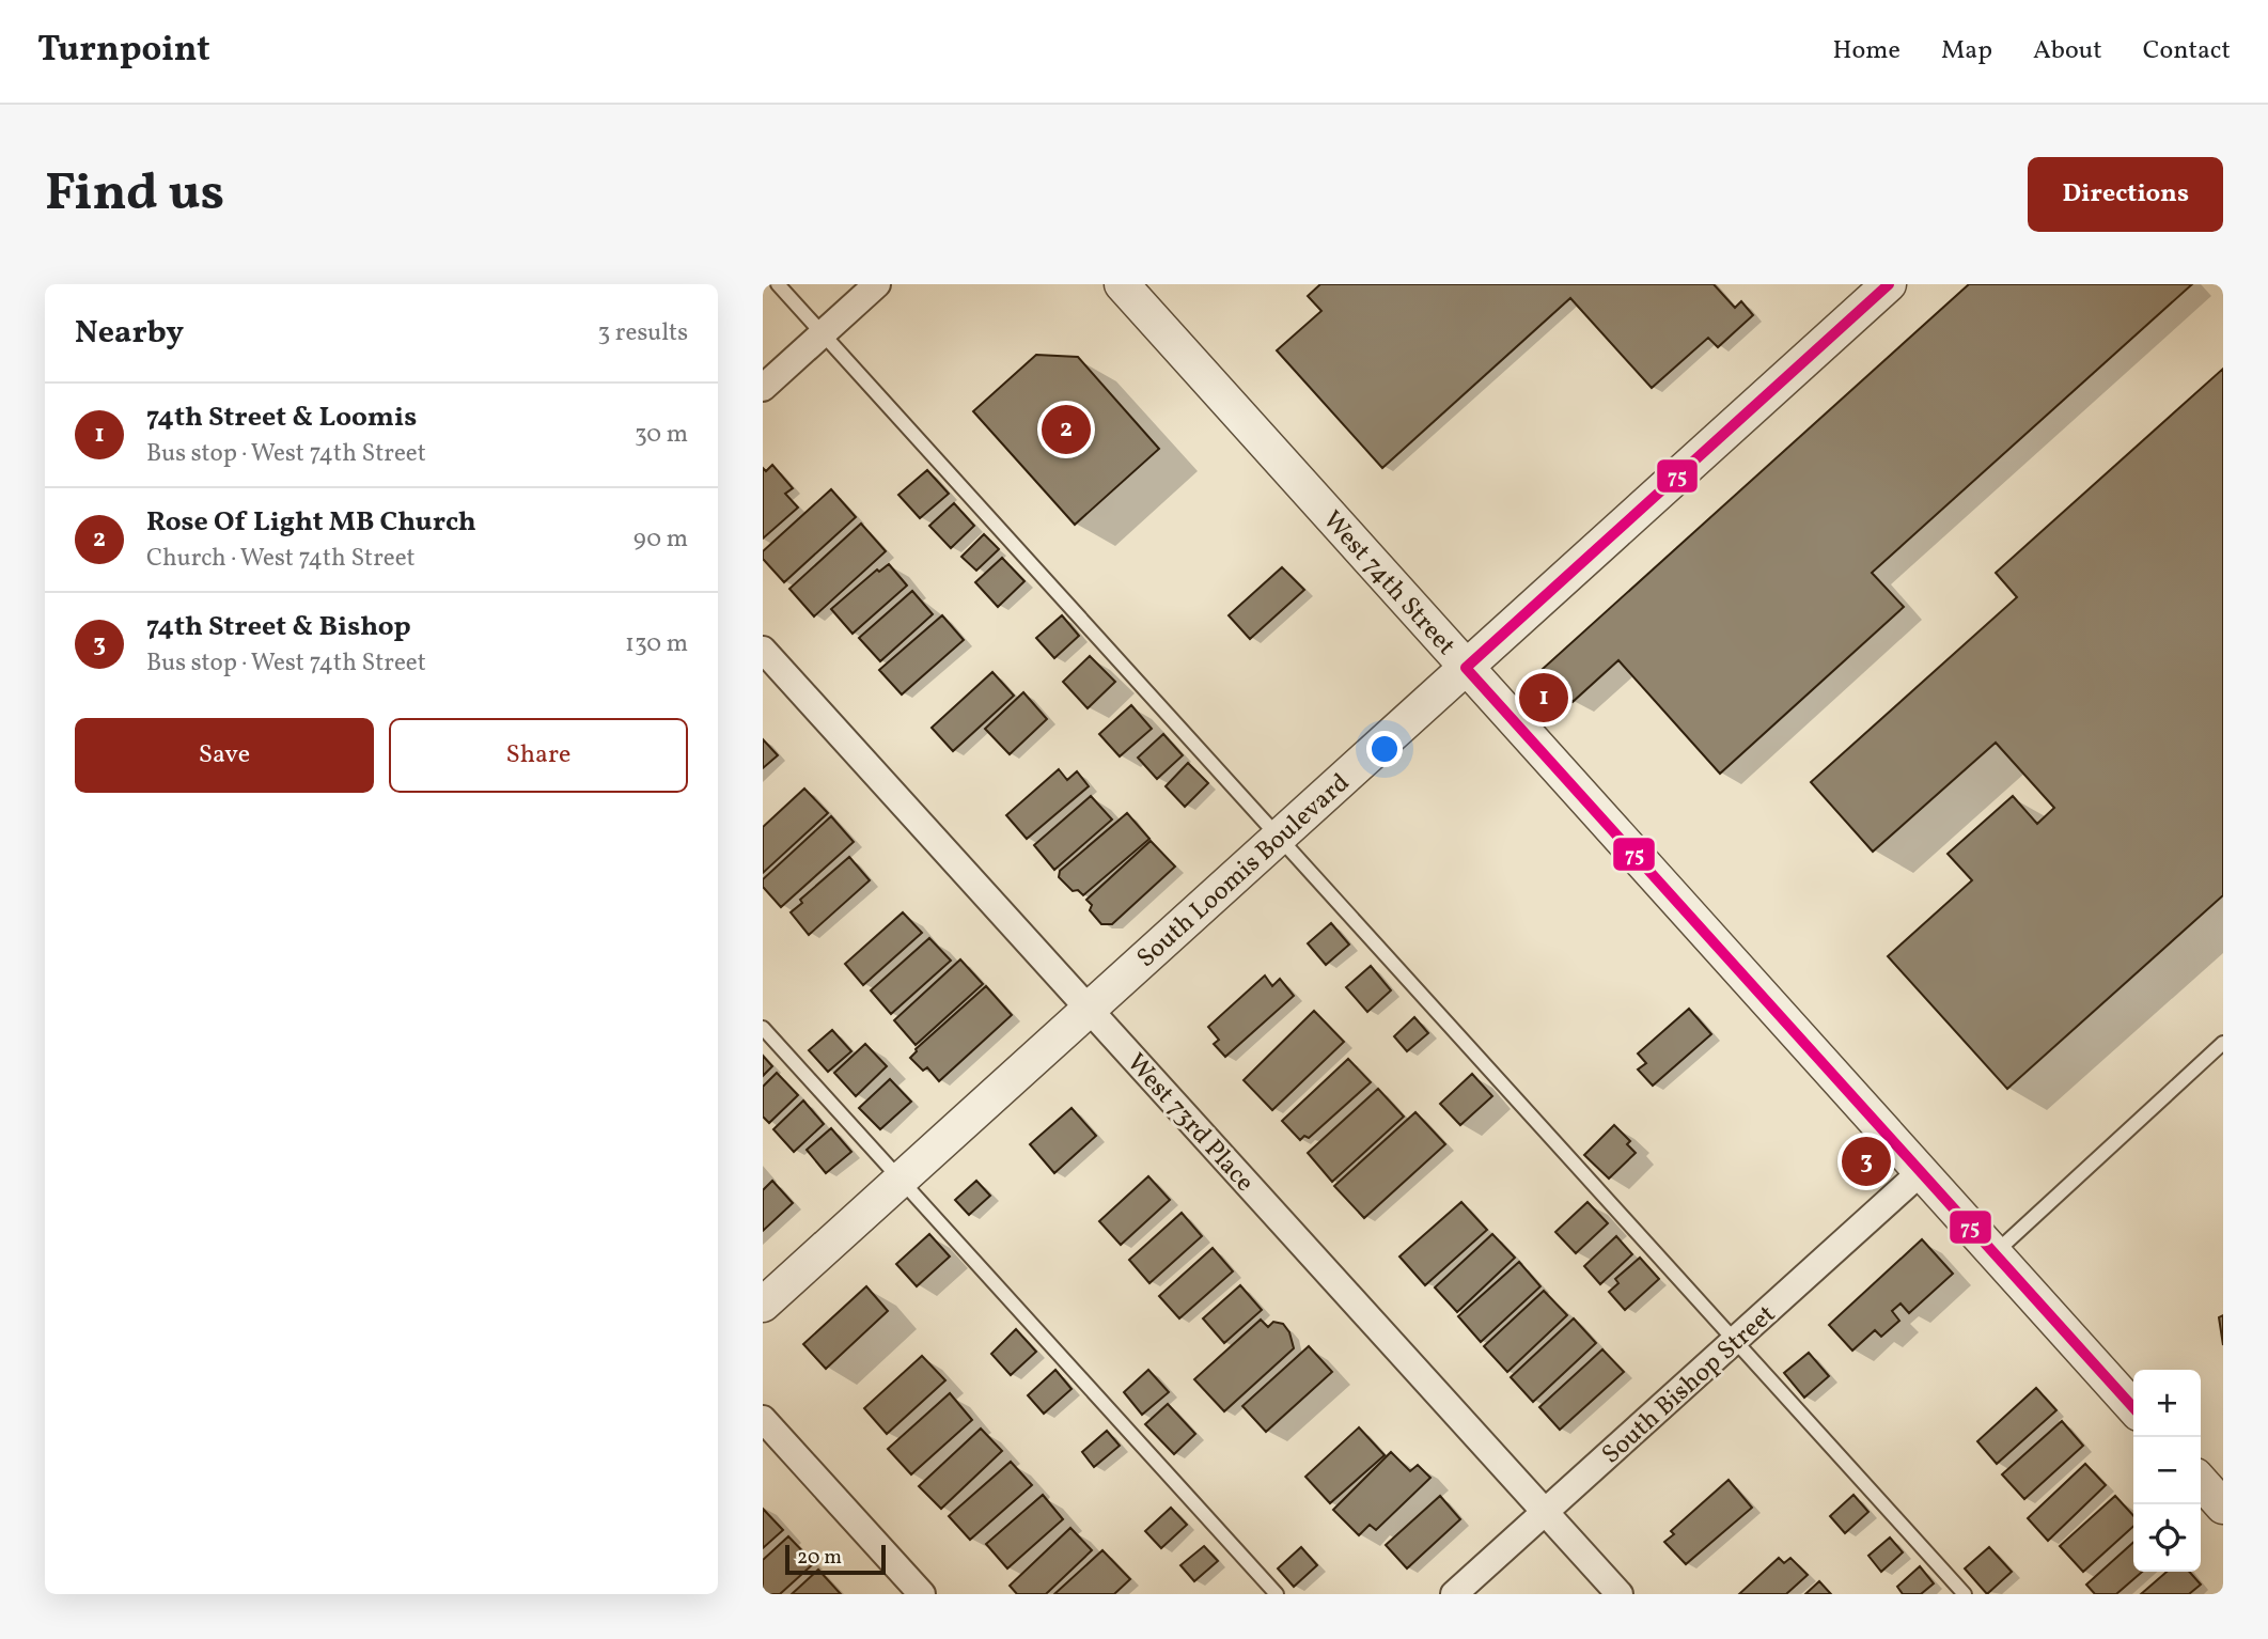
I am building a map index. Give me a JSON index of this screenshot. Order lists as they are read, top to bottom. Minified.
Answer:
{"streets":{"street":["West 74th Street","South Loomis Boulevard","West 73rd Place","South Bishop Street"]},"crossings":[["West 74th Street","South Loomis Boulevard"],["West 74th Street","South Bishop Street"],["South Loomis Boulevard","West 73rd Place"],["West 73rd Place","South Bishop Street"]],"lines":["transit line 75"],"scale_bar":"20 m","page":{"header":"Turnpoint","nav":["Home","Map","About","Contact"],"buttons":["Directions",["Save","Share"]],"title":"Find us","heading":["Nearby","3 results"],"list":[{"mark":"1","name":"74th Street & Loomis","note":"Bus stop · West 74th Street","value":"30 m"},{"mark":"2","name":"Rose Of Light MB Church","note":"Church · West 74th Street","value":"90 m"},{"mark":"3","name":"74th Street & Bishop","note":"Bus stop · West 74th Street","value":"130 m"}],"pins":["2","1","3"],"map_buttons":["+","−"],"scale":"20 m"}}
